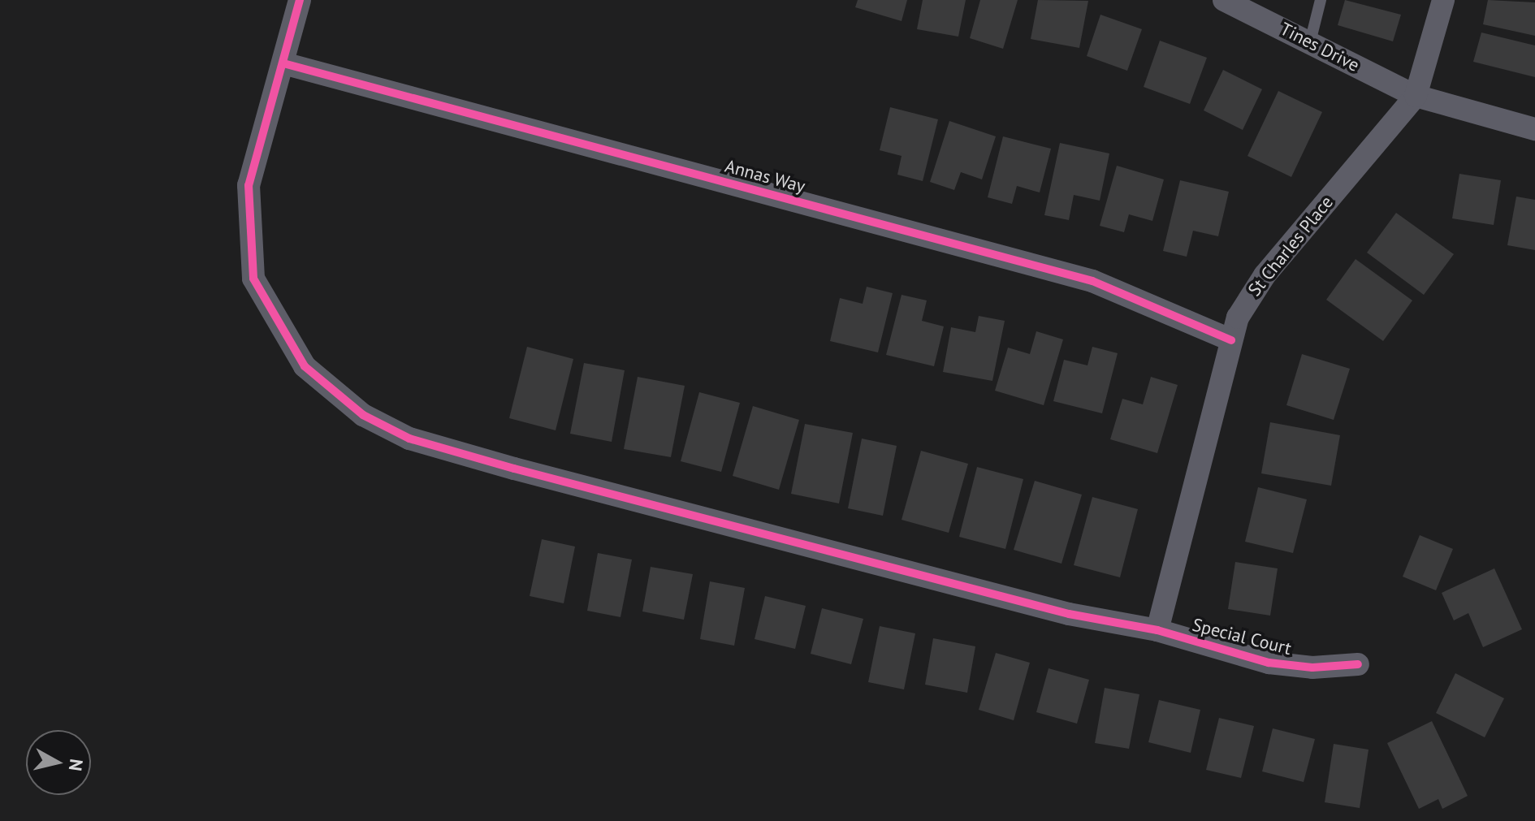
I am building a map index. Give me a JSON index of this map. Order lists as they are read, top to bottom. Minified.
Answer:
{"streets":{"street":["Tines Drive","Annas Way","St Charles Place","Special Court"]},"crossings":[["Tines Drive","St Charles Place"],["Annas Way","St Charles Place"],["Annas Way","Special Court"],["St Charles Place","Special Court"]],"north":"right"}
